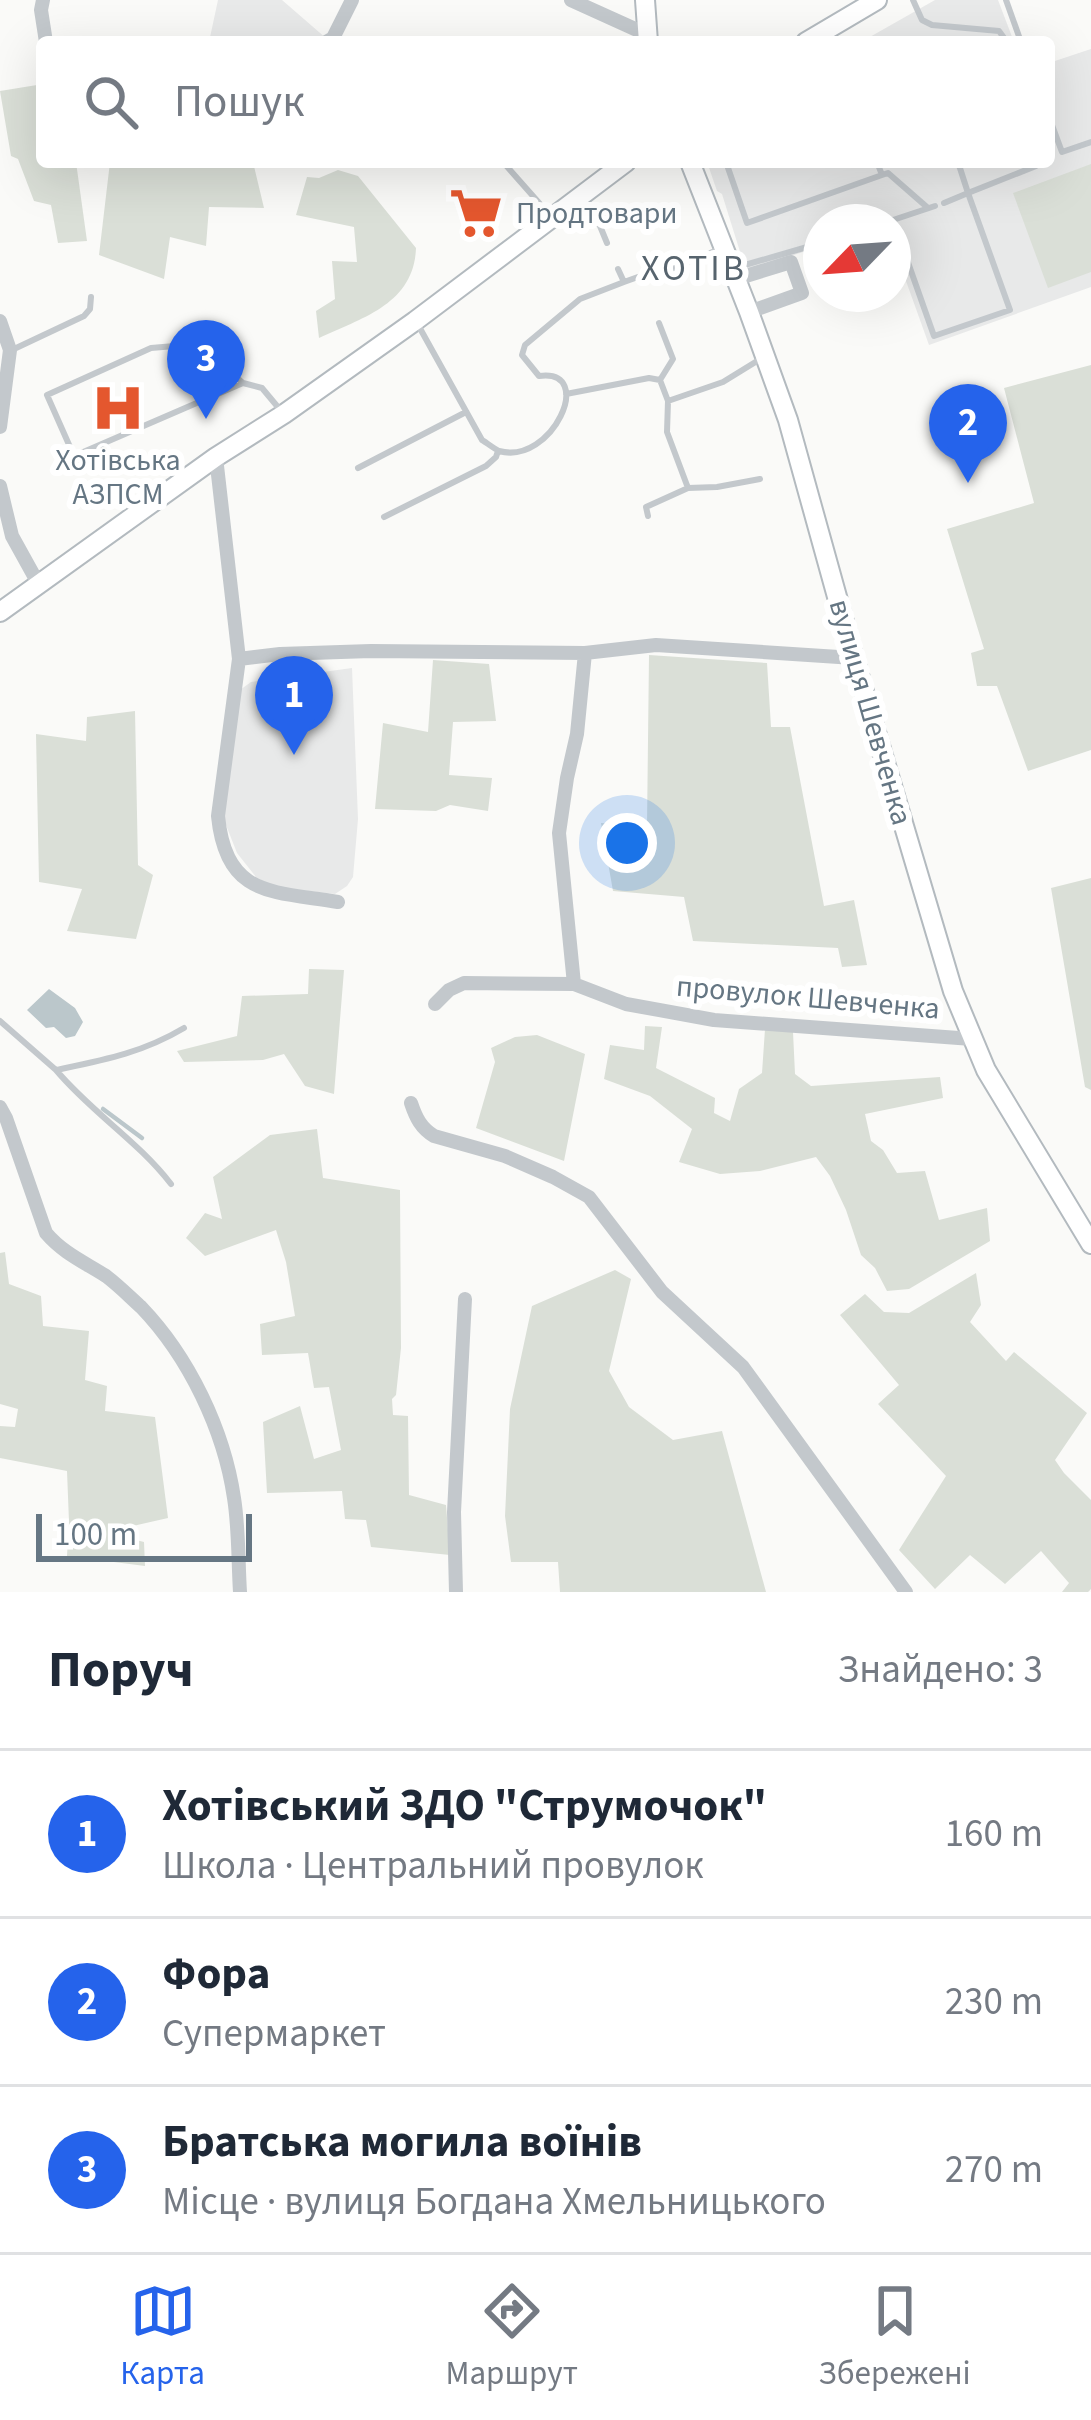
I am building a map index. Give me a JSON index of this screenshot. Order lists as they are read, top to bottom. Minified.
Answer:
{"streets":{"street":["вулиця Шевченка","провулок Шевченка"]},"crossings":[["вулиця Шевченка","провулок Шевченка"]],"districts":["ХОТІВ"],"places":{"supermarket":["Продтовари"],"hospital":["Хотівська АЗПСМ"]},"scale_bar":"100 m","north":"bottom left","page":{"search":"Пошук","pins":["3","2","1"],"scale":"100 m","heading":["Поруч","Знайдено: 3"],"list":[{"mark":"1","name":"Хотівський ЗДО \"Струмочок\"","note":"Школа · Центральний провулок","value":"160 m"},{"mark":"2","name":"Фора","note":"Супермаркет","value":"230 m"},{"mark":"3","name":"Братська могила воїнів","note":"Місце · вулиця Богдана Хмельницького","value":"270 m"}],"nav":["Карта","Маршрут","Збережені"]}}
